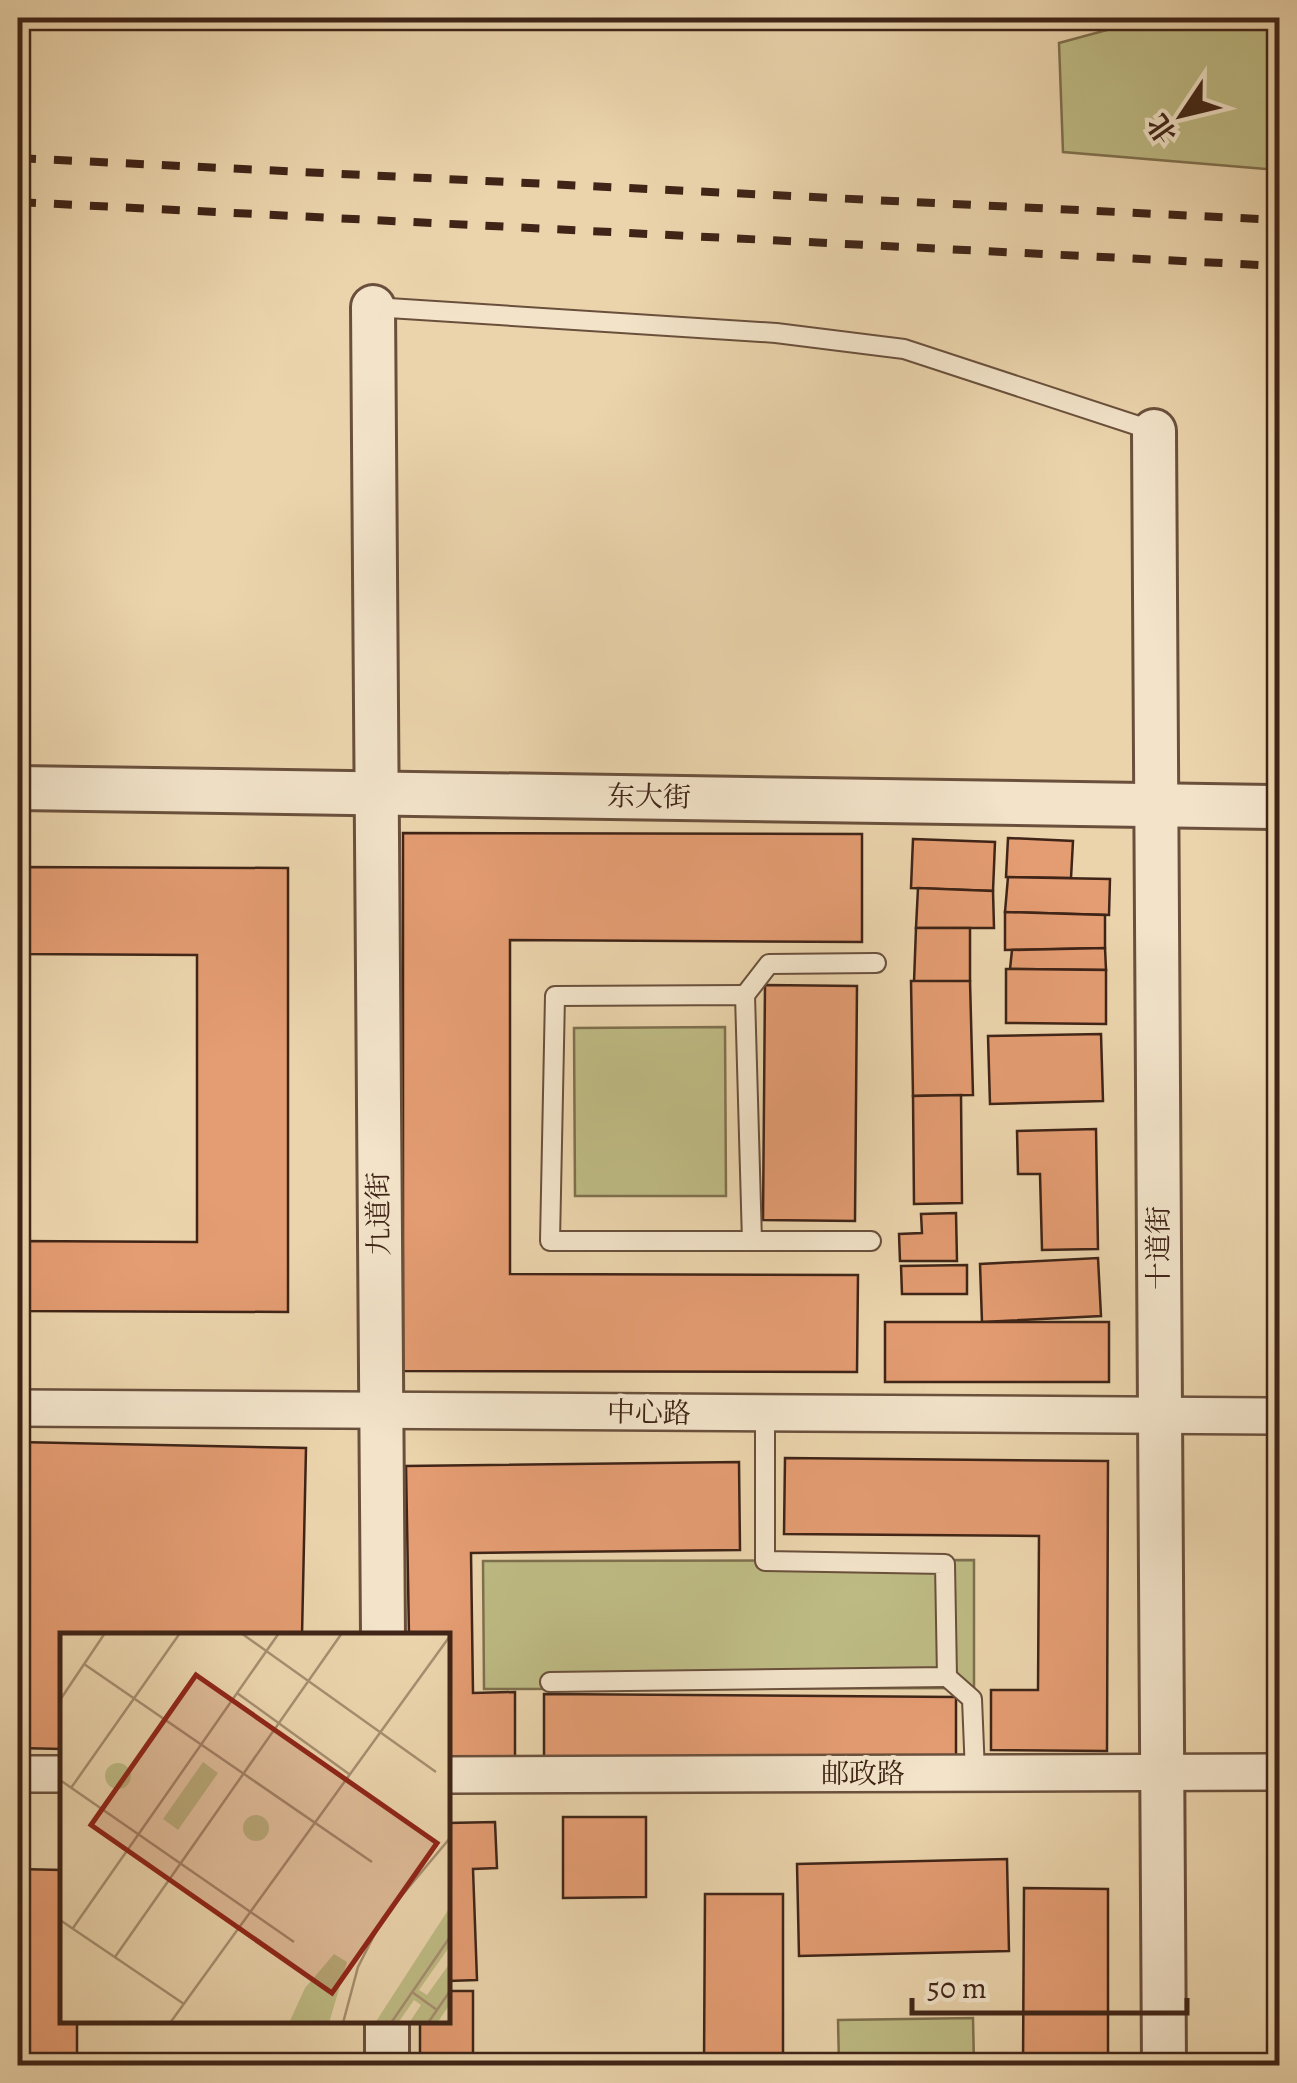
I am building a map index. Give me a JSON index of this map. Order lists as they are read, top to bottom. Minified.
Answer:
{"streets":{"street":["东大街","九道街","十道街","中心路","邮政路"]},"crossings":[["东大街","九道街"],["东大街","十道街"],["九道街","中心路"],["十道街","中心路"],["十道街","邮政路"]],"scale_bar":"50 m","north":"bottom left"}
